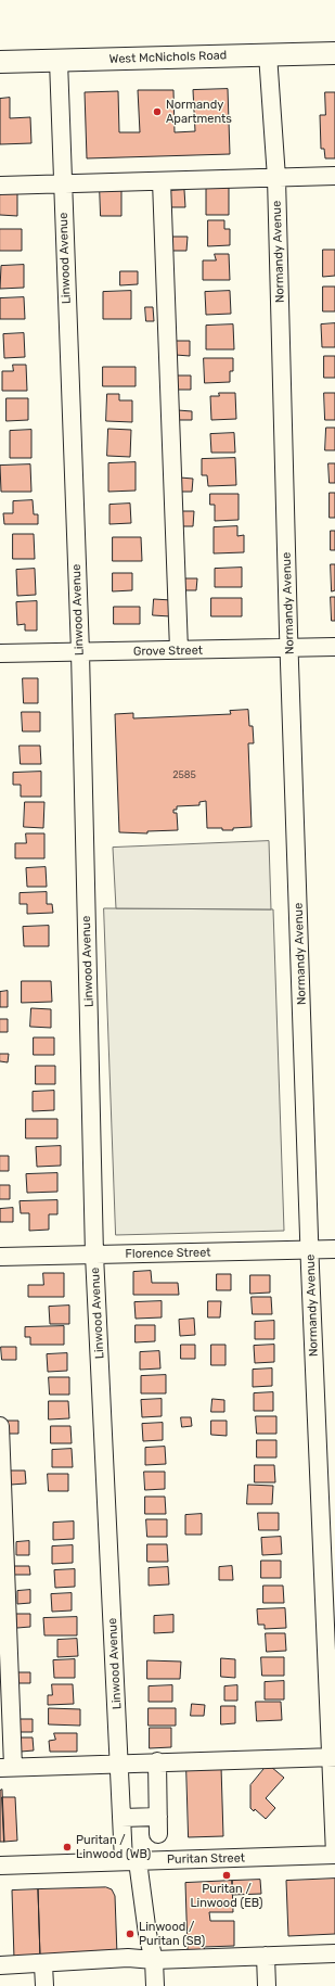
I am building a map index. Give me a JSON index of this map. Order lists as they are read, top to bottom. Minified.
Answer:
{"streets":{"main road":["West McNichols Road"],"street":["Normandy Avenue","Linwood Avenue","Grove Street","Florence Street","Puritan Street"]},"crossings":[["West McNichols Road","Normandy Avenue"],["West McNichols Road","Linwood Avenue"],["Normandy Avenue","Grove Street"],["Normandy Avenue","Florence Street"],["Normandy Avenue","Puritan Street"],["Linwood Avenue","Grove Street"],["Linwood Avenue","Florence Street"],["Linwood Avenue","Puritan Street"]],"places":["Normandy Apartments","Puritan / Linwood (WB)","Puritan / Linwood (EB)","Linwood / Puritan (SB)"],"house_numbers":["2585"]}
